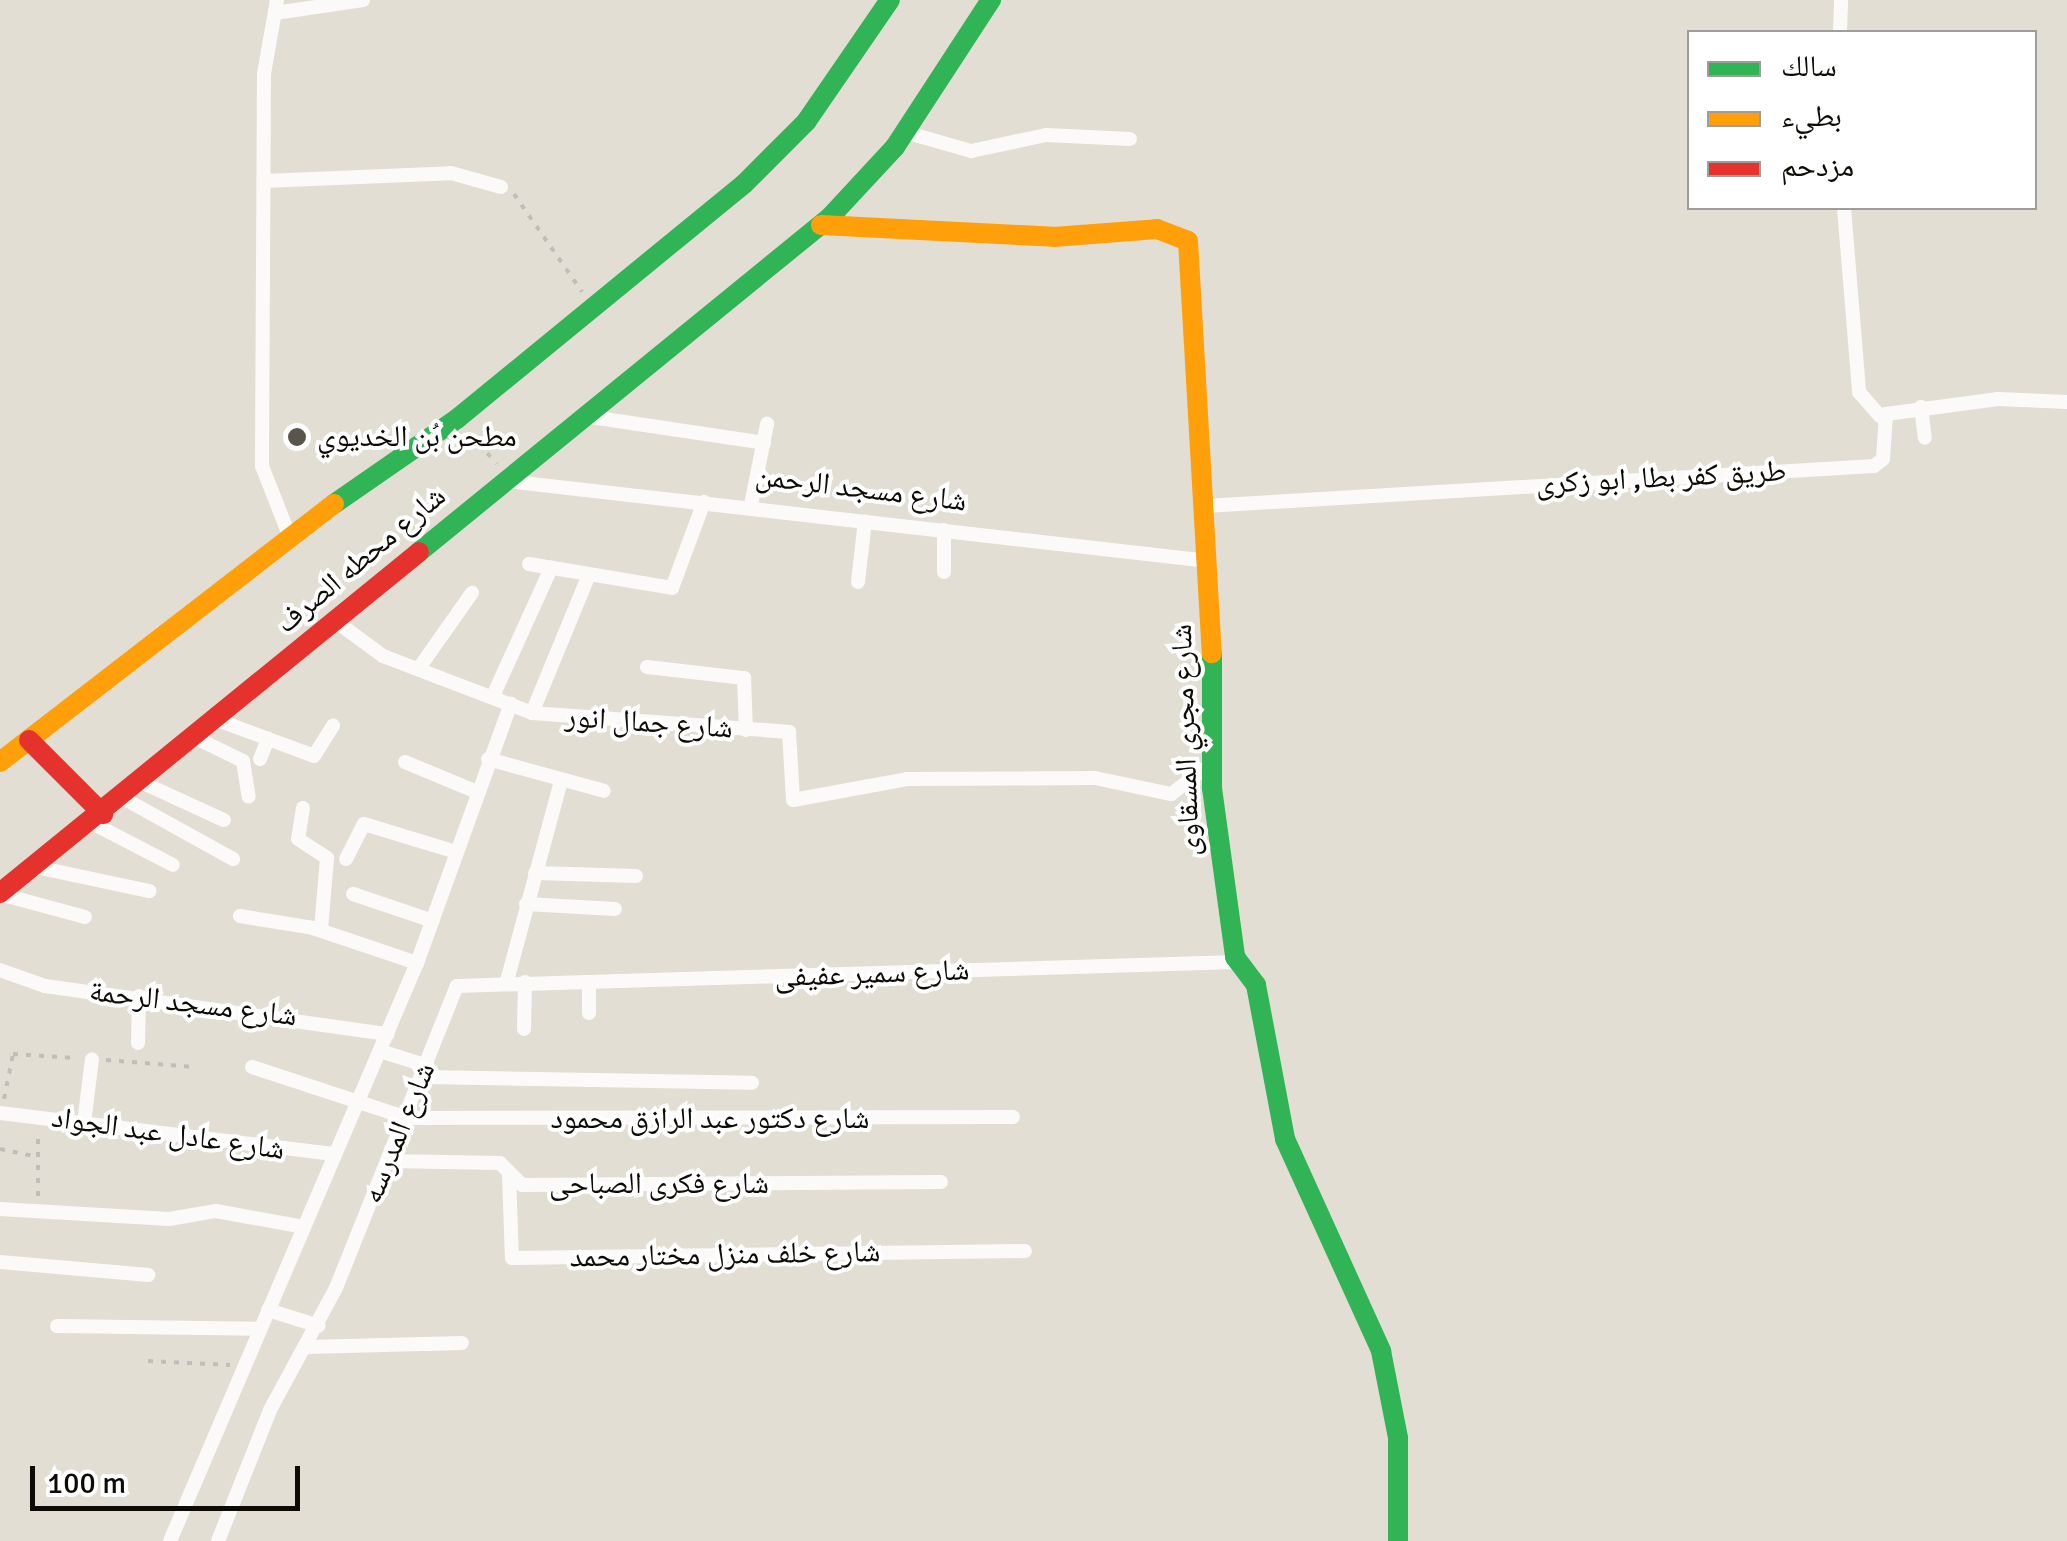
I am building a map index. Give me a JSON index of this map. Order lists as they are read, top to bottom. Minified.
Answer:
{"streets":{"street":["طريق كفر بطا, ابو زكرى","شارع مسجد الرحمن","شارع محطه الصرف","شارع جمال انور","شارع مجري المسقاوى","شارع سمير عفيفى","شارع مسجد الرحمة","شارع دكتور عبد الرازق محمود","شارع المدرسه","شارع عادل عبد الجواد","شارع فكرى الصباحى","شارع خلف منزل مختار محمد"]},"crossings":[["طريق كفر بطا, ابو زكرى","شارع مجري المسقاوى"],["شارع مسجد الرحمن","شارع محطه الصرف"],["شارع مسجد الرحمن","شارع مجري المسقاوى"],["شارع محطه الصرف","شارع جمال انور"],["شارع محطه الصرف","شارع مجري المسقاوى"],["شارع جمال انور","شارع مجري المسقاوى"],["شارع مجري المسقاوى","شارع سمير عفيفى"],["شارع سمير عفيفى","شارع المدرسه"],["شارع دكتور عبد الرازق محمود","شارع المدرسه"],["شارع المدرسه","شارع فكرى الصباحى"],["شارع فكرى الصباحى","شارع خلف منزل مختار محمد"]],"places":["مطحن بُن الخديوي"],"legend":["سالك","بطيء","مزدحم"],"scale_bar":"100 m"}
